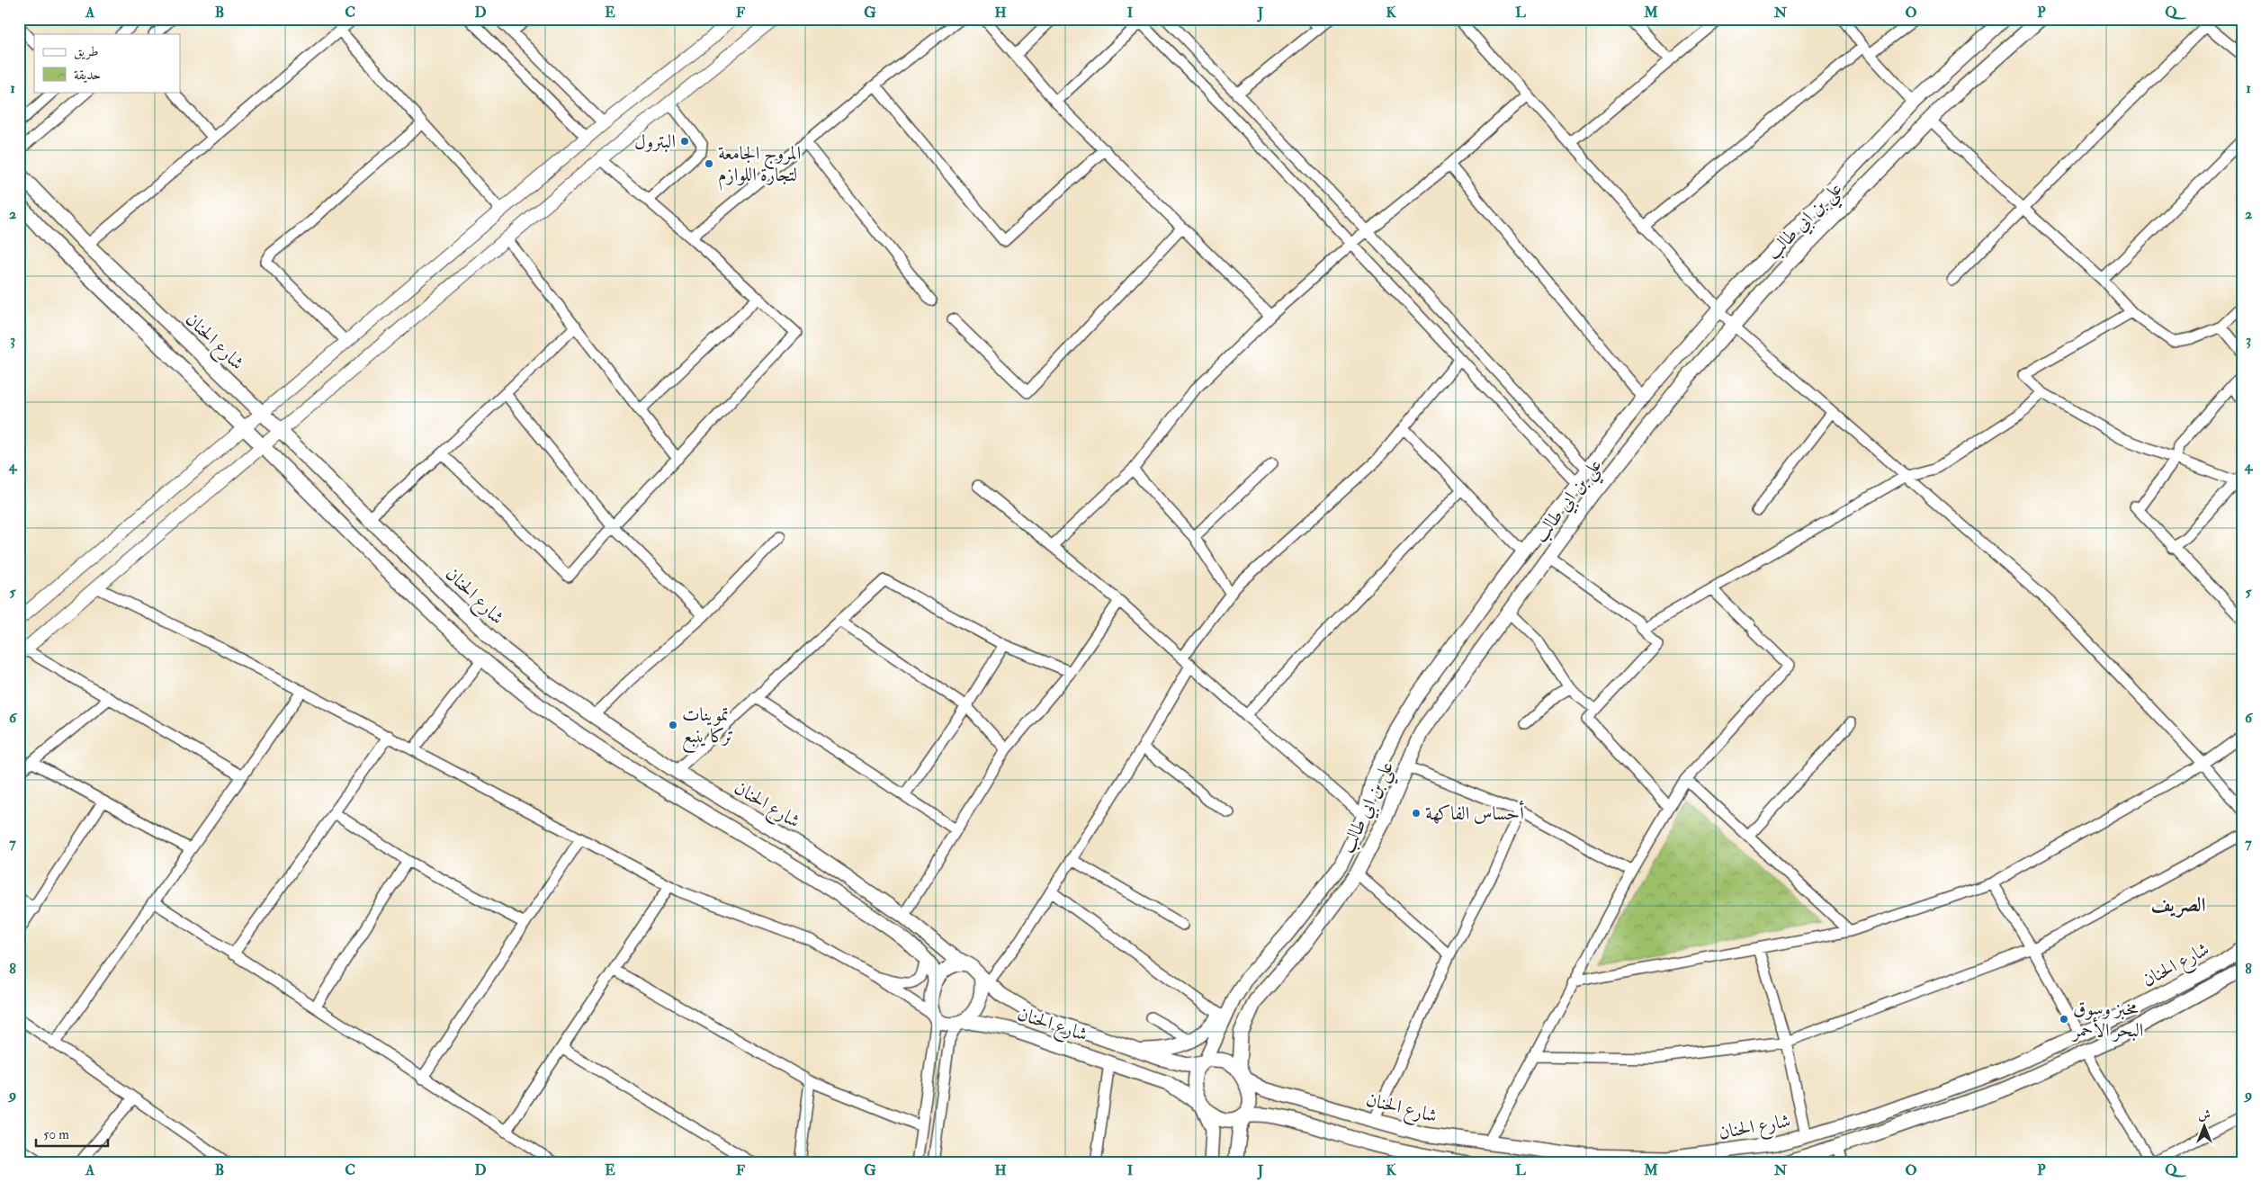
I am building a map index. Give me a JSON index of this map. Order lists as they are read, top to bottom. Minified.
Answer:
{"streets":{"main road":["علي بن ابي طالب","شارع الحنان"]},"crossings":[["علي بن ابي طالب","شارع الحنان"]],"districts":["الصريف"],"places":["البترول","المروج الجامعة لتجارة اللوازم","تموينات تركا ينبع","أحساس الفاكهة","مخبز وسوق البحر الأحمر"],"legend":["طريق","حديقة"],"scale_bar":"50 m","north":"top","grid":{"columns":["A","B","C","D","E","F","G","H","I","J","K","L","M","N","O","P","Q"],"rows":["1","2","3","4","5","6","7","8","9"]}}
